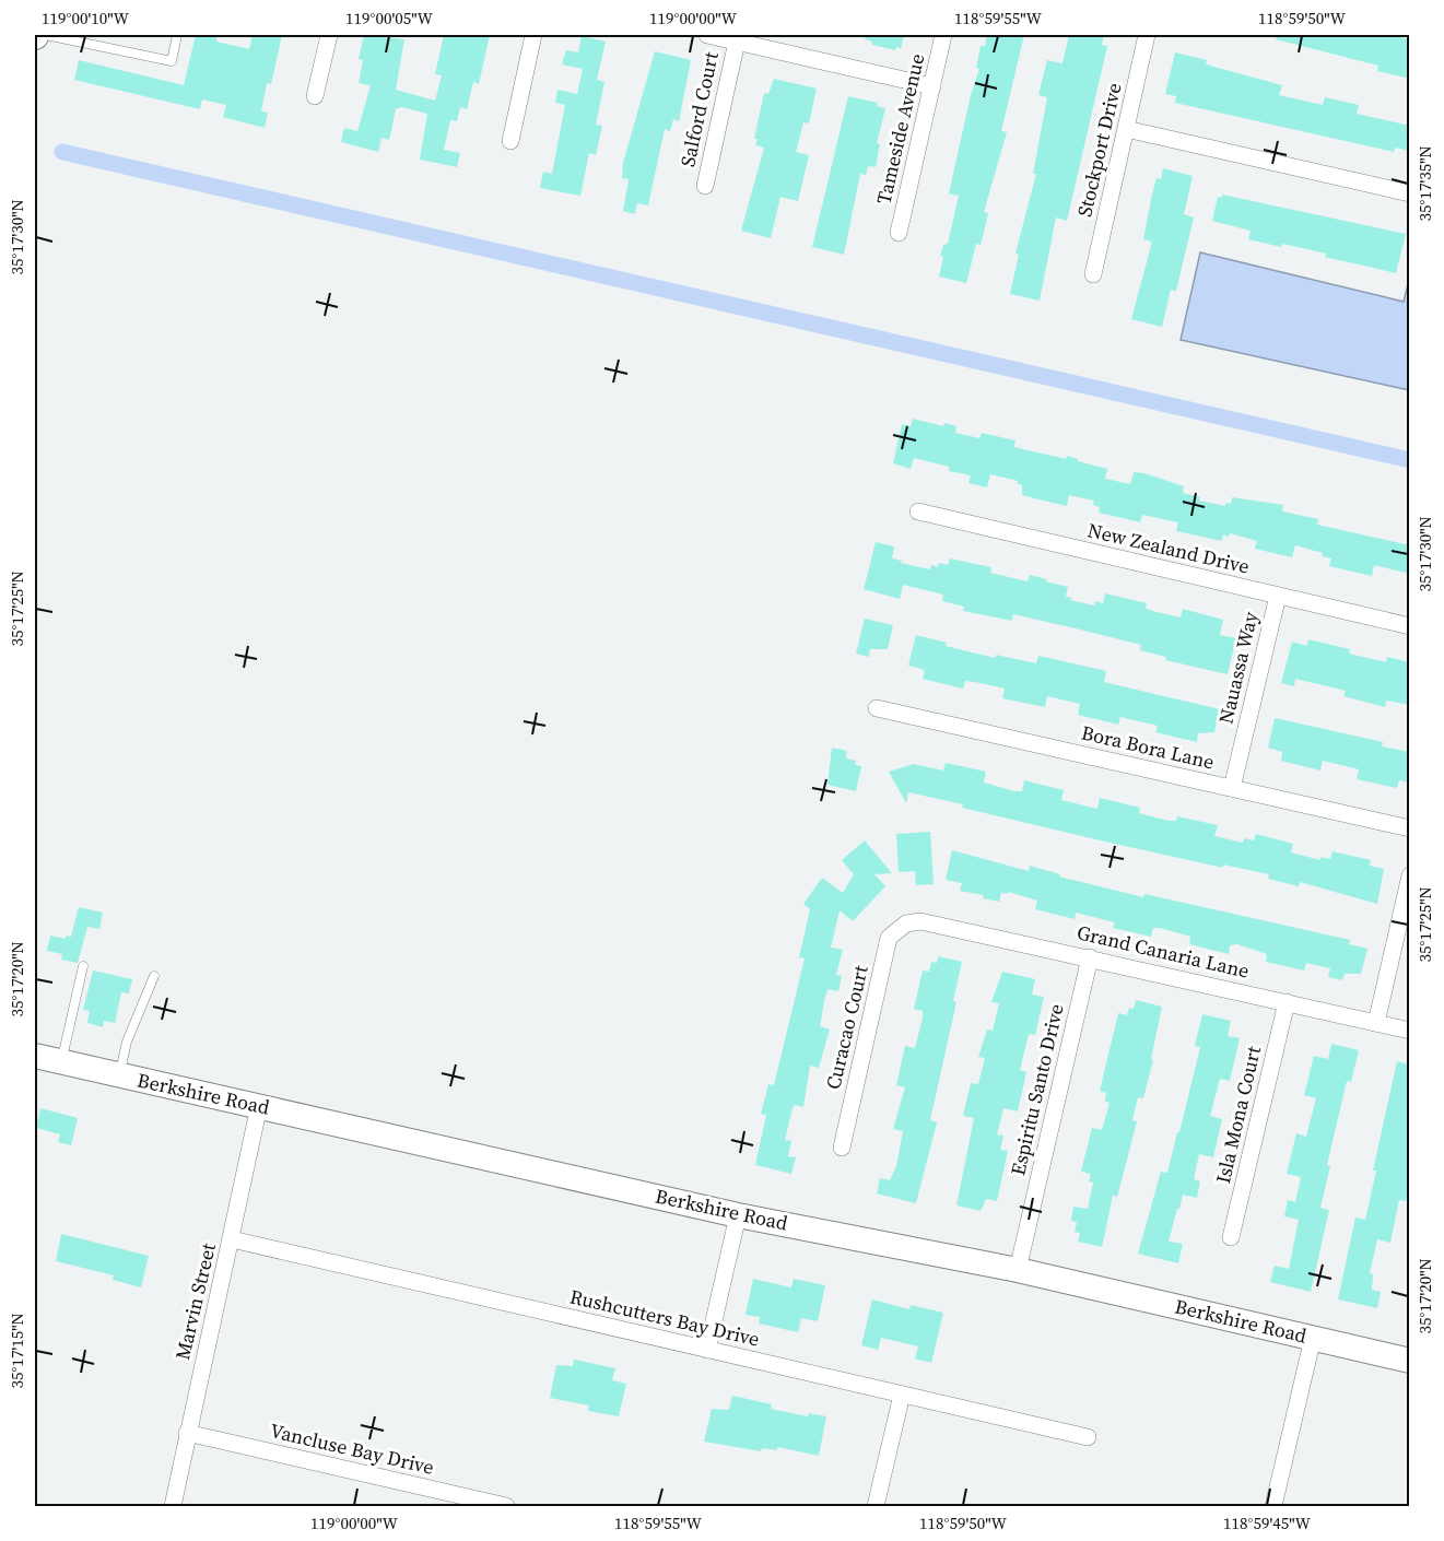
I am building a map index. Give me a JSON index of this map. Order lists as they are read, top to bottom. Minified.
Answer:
{"streets":{"street":["Salford Court","Tameside Avenue","Stockport Drive","New Zealand Drive","Nauassa Way","Bora Bora Lane","Grand Canaria Lane","Curacao Court","Espiritu Santo Drive","Berkshire Road","Isla Mona Court","Marvin Street","Rushcutters Bay Drive","Vancluse Bay Drive"]},"crossings":[["New Zealand Drive","Nauassa Way"],["Nauassa Way","Bora Bora Lane"],["Grand Canaria Lane","Curacao Court"],["Grand Canaria Lane","Espiritu Santo Drive"],["Grand Canaria Lane","Isla Mona Court"],["Espiritu Santo Drive","Berkshire Road"],["Berkshire Road","Marvin Street"],["Marvin Street","Rushcutters Bay Drive"],["Marvin Street","Vancluse Bay Drive"]],"coordinates":["119°00'10\"W","119°00'05\"W","119°00'00\"W","118°59'55\"W","118°59'50\"W","35°17'35\"N","35°17'30\"N","35°17'25\"N","35°17'20\"N","35°17'15\"N","118°59'45\"W"]}
